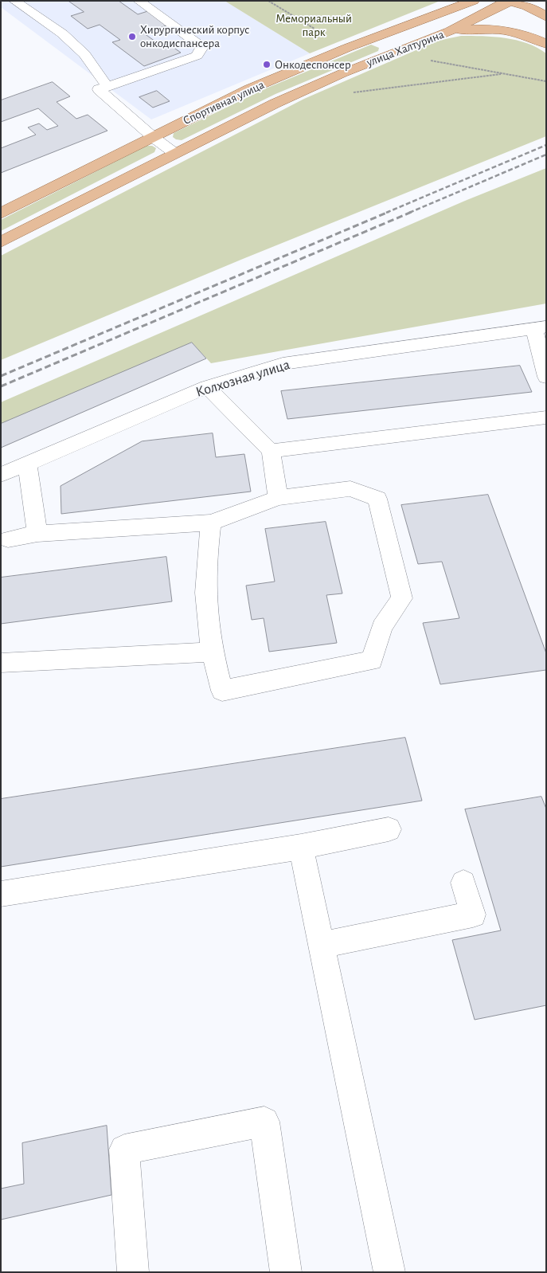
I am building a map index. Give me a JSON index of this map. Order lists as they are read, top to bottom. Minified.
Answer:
{"streets":{"main road":["улица Халтурина","Спортивная улица"],"street":["Колхозная улица"]},"crossings":[["улица Халтурина","Спортивная улица"]],"parks":["Мемориальный парк"],"places":["Хирургический корпус онкодиспансера","Онкодеспонсер"]}
